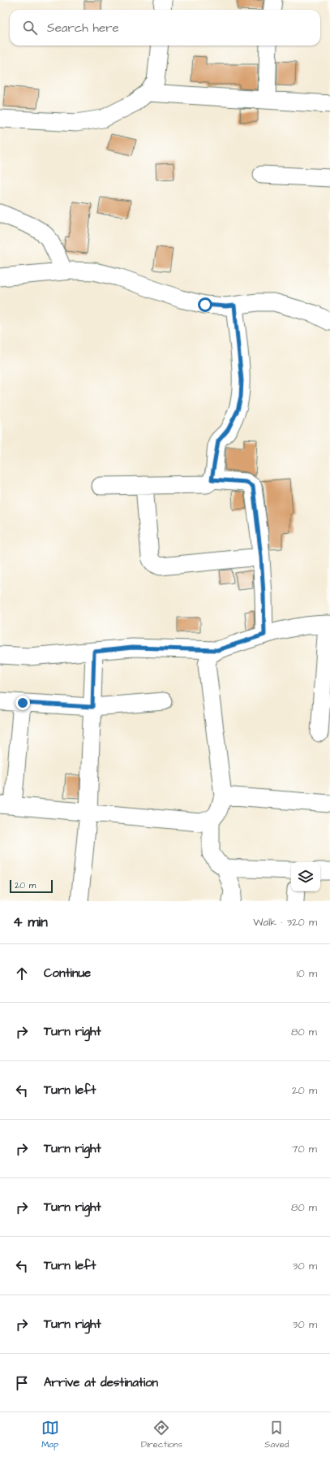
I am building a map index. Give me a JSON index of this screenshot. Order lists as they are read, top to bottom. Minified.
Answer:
{"scale_bar":"20 m","page":{"search":"Search here","scale":"20 m","heading":["4 min","Walk · 320 m"],"list":[["Continue","10 m"],["Turn right","80 m"],["Turn left","20 m"],["Turn right","70 m"],["Turn right","80 m"],["Turn left","30 m"],["Turn right","30 m"],"Arrive at destination"],"nav":["Map","Directions","Saved"]}}
